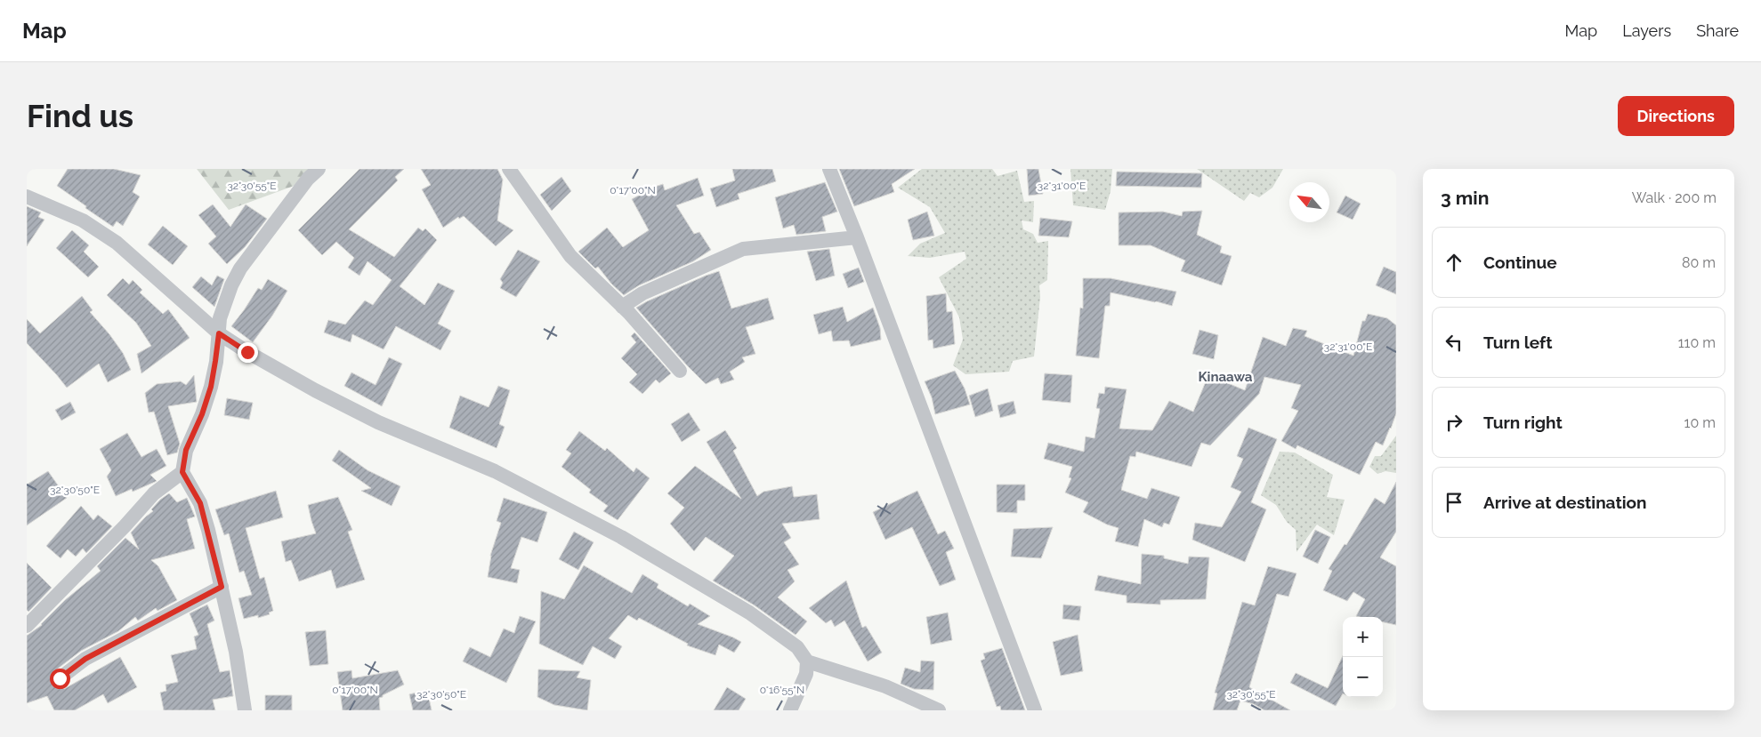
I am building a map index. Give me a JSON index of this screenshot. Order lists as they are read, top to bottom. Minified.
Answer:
{"districts":["Kinaawa"],"north":"top left","page":{"header":"Map","nav":["Map","Layers","Share"],"buttons":"Directions","title":"Find us","heading":["3 min","Walk · 200 m"],"list":[["Continue","80 m"],["Turn left","110 m"],["Turn right","10 m"],"Arrive at destination"],"map_buttons":["+","−"]},"coordinates":["32°30'55\"E","32°31'00\"E","0°17'00\"N","32°30'50\"E","0°16'55\"N"]}
